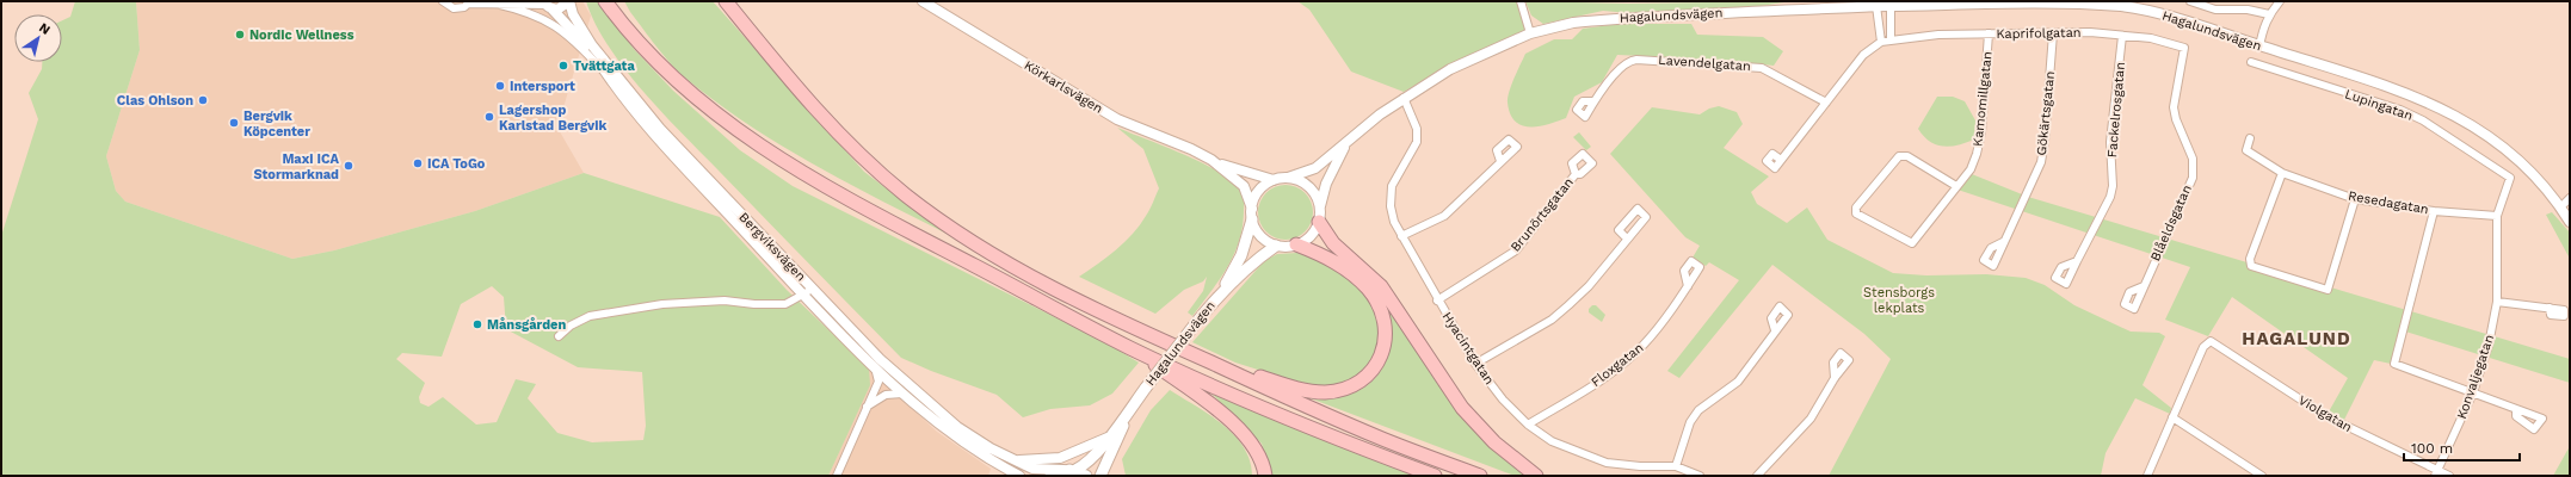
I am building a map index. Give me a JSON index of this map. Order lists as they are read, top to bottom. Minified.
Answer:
{"streets":{"main road":["Hagalundsvägen"],"street":["Kaprifolgatan","Lavendelgatan","Körkarlsvägen","Kamomillgatan","Lupingatan","Fackelrosgatan","Gökärtsgatan","Resedagatan","Brunörtsgatan","Blåeldsgatan","Bergviksvägen","Hyacintgatan","Floxgatan","Konvaljegatan","Violgatan"]},"crossings":[["Hagalundsvägen","Körkarlsvägen"],["Hagalundsvägen","Bergviksvägen"],["Hagalundsvägen","Hyacintgatan"],["Kaprifolgatan","Kamomillgatan"],["Kaprifolgatan","Fackelrosgatan"],["Kaprifolgatan","Gökärtsgatan"],["Kaprifolgatan","Blåeldsgatan"],["Lupingatan","Resedagatan"],["Lupingatan","Konvaljegatan"],["Resedagatan","Konvaljegatan"],["Brunörtsgatan","Hyacintgatan"],["Hyacintgatan","Floxgatan"],["Konvaljegatan","Violgatan"]],"districts":["HAGALUND"],"parks":["Stensborgs lekplats"],"places":["Nordic Wellness","Tvättgata","Intersport","Clas Ohlson","Lagershop Karlstad Bergvik","Bergvik Köpcenter","ICA ToGo","Maxi ICA Stormarknad","Månsgården"],"scale_bar":"100 m","north":"top right"}
